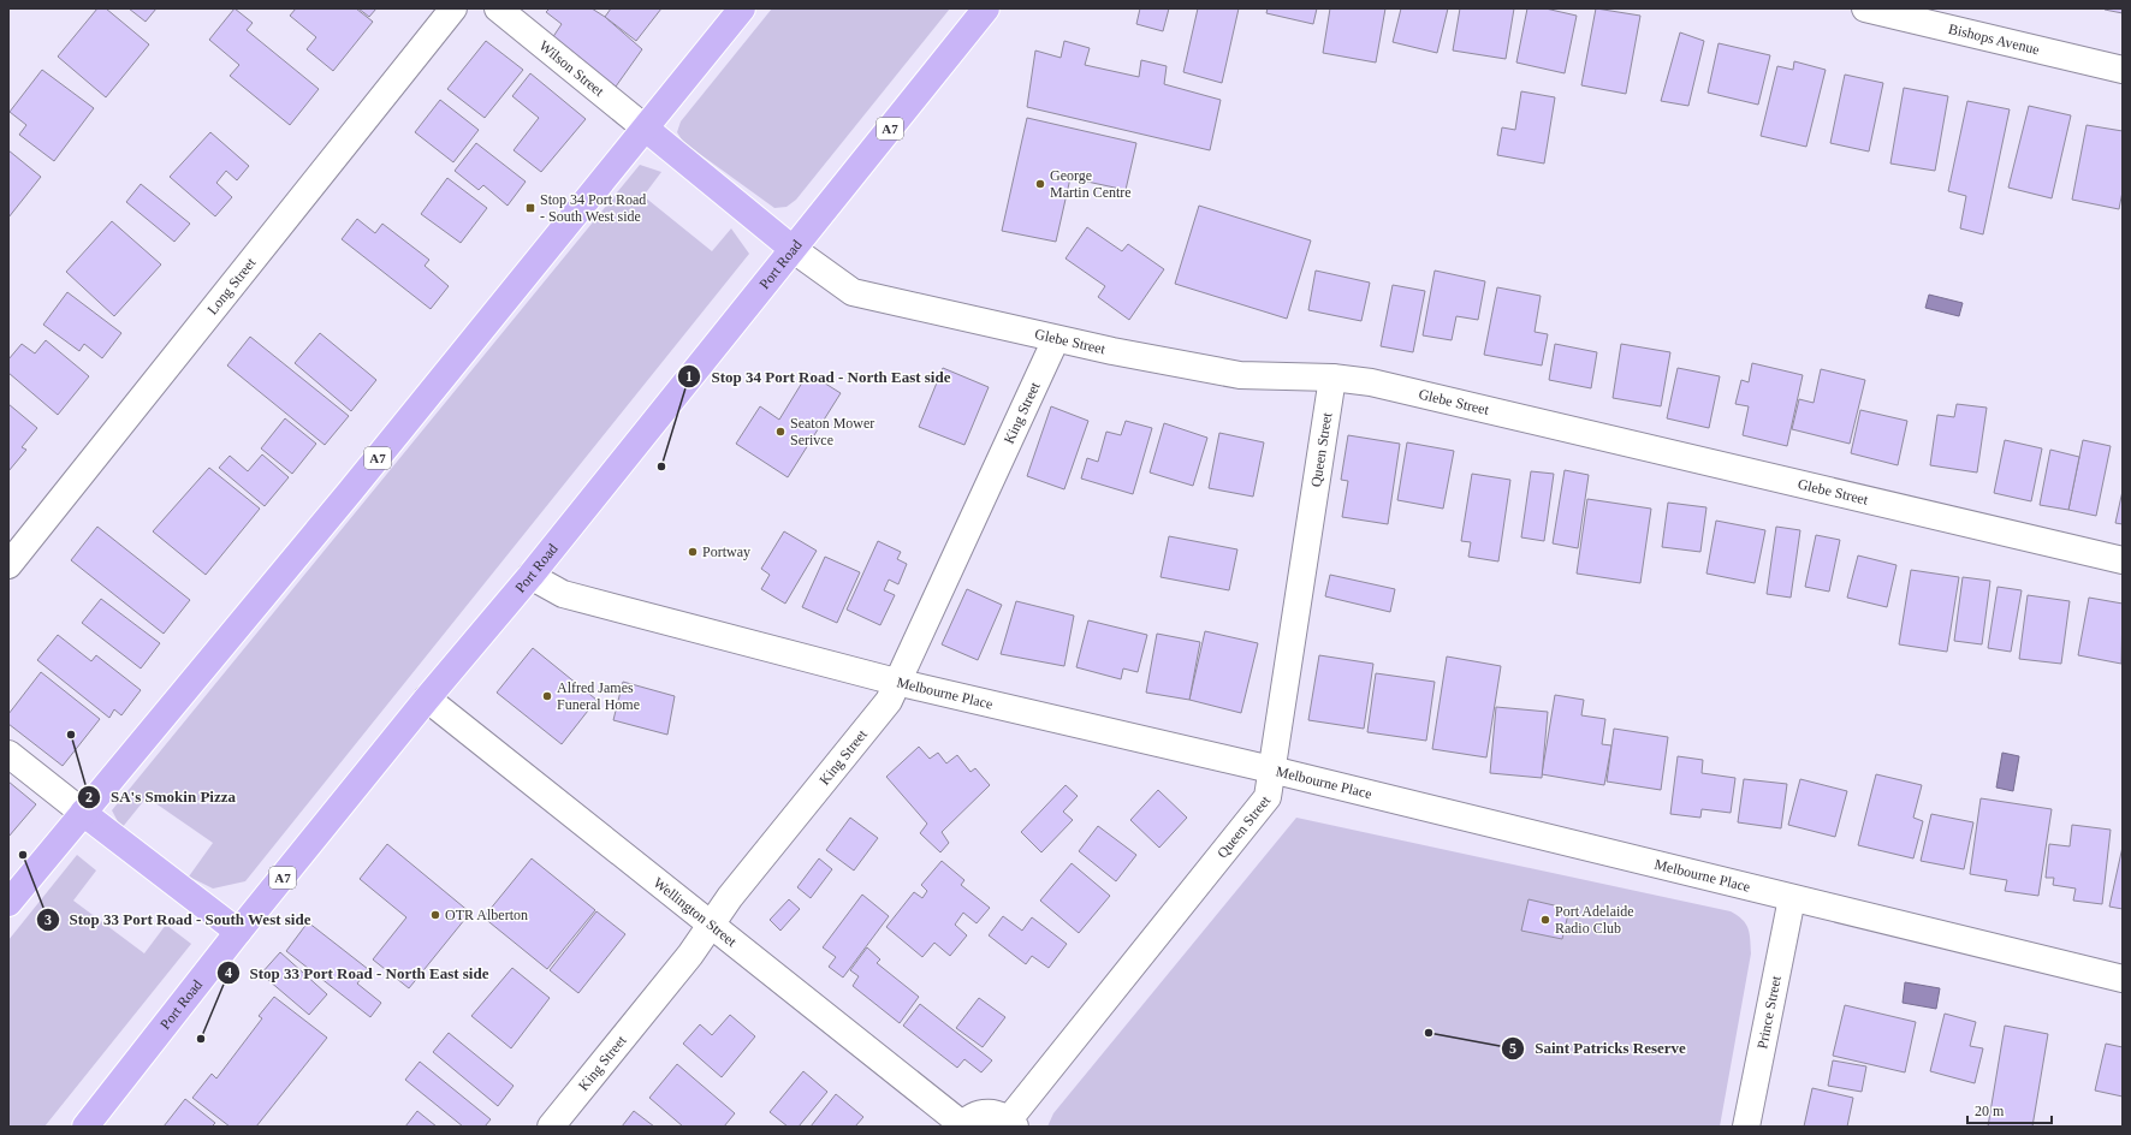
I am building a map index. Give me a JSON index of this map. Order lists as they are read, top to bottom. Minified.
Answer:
{"streets":{"highway":["A7","Port Road"],"street":["Bishops Avenue","Wilson Street","Long Street","Glebe Street","King Street","Queen Street","Melbourne Place","Wellington Street","Prince Street"]},"crossings":[["Wilson Street","A7"],["Port Road","Glebe Street"],["Port Road","Melbourne Place"],["Port Road","Wellington Street"],["Glebe Street","King Street"],["Glebe Street","Queen Street"],["King Street","Melbourne Place"],["King Street","Wellington Street"],["Queen Street","Melbourne Place"],["Melbourne Place","Prince Street"]],"places":{"other":["George Martin Centre","Seaton Mower Serivce","Stop 34 Port Road - North East side","Portway","Alfred James Funeral Home","SA's Smokin Pizza","Stop 33 Port Road - South West side","OTR Alberton","Port Adelaide Radio Club","Saint Patricks Reserve","Stop 33 Port Road - North East side"],"transit":["Stop 34 Port Road - South West side"]},"scale_bar":"20 m"}
